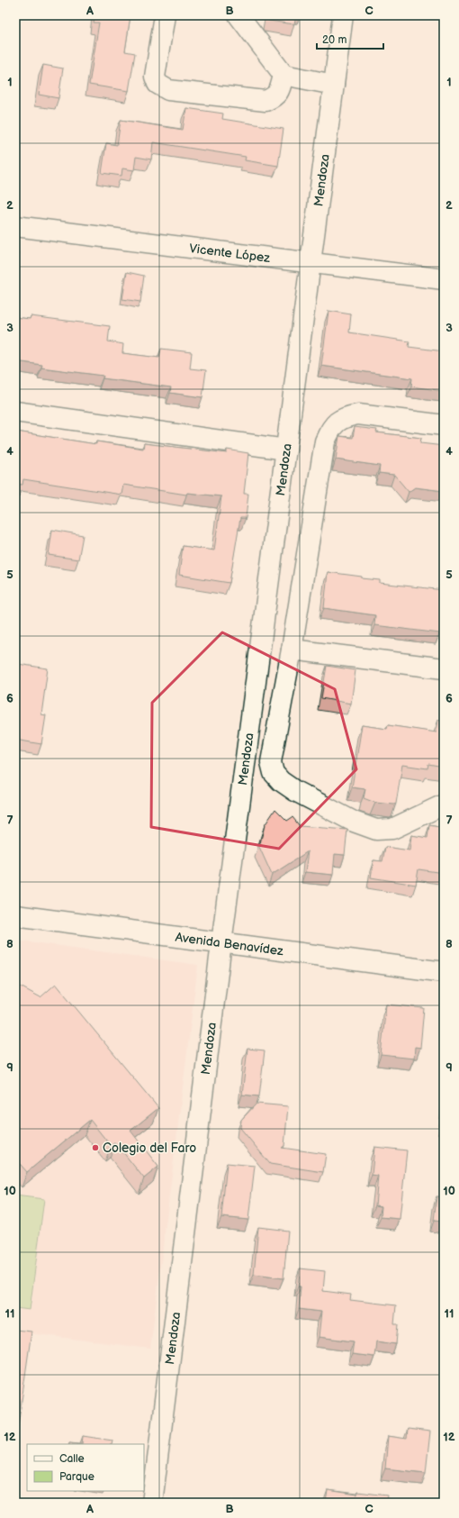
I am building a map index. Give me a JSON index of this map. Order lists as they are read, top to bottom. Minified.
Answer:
{"streets":{"street":["Mendoza","Vicente López","Avenida Benavídez"]},"crossings":[["Mendoza","Vicente López"],["Mendoza","Avenida Benavídez"]],"places":["Colegio del Faro"],"legend":["Calle","Parque"],"scale_bar":"20 m","grid":{"columns":["A","B","C"],"rows":["1","2","3","4","5","6","7","8","9","10","11","12"]}}
